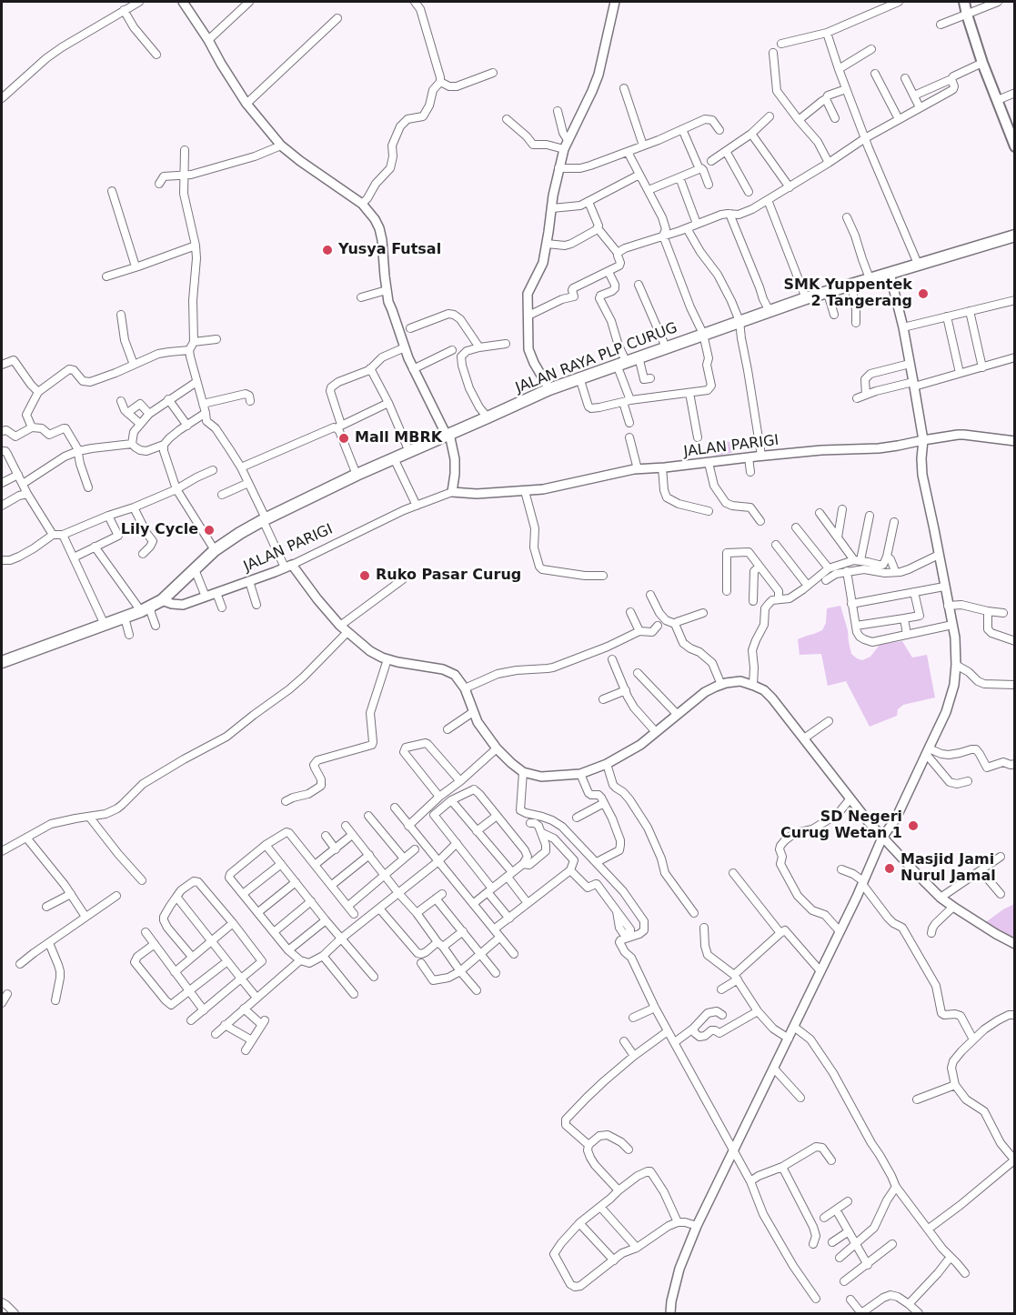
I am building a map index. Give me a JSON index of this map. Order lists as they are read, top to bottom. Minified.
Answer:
{"streets":{"main road":["JALAN RAYA PLP CURUG"],"street":["JALAN PARIGI"]},"crossings":[["JALAN RAYA PLP CURUG","JALAN PARIGI"]],"places":["Yusya Futsal","SMK Yuppentek 2 Tangerang","Mall MBRK","Lily Cycle","Ruko Pasar Curug","SD Negeri Curug Wetan 1","Masjid Jami Nurul Jamal"]}
